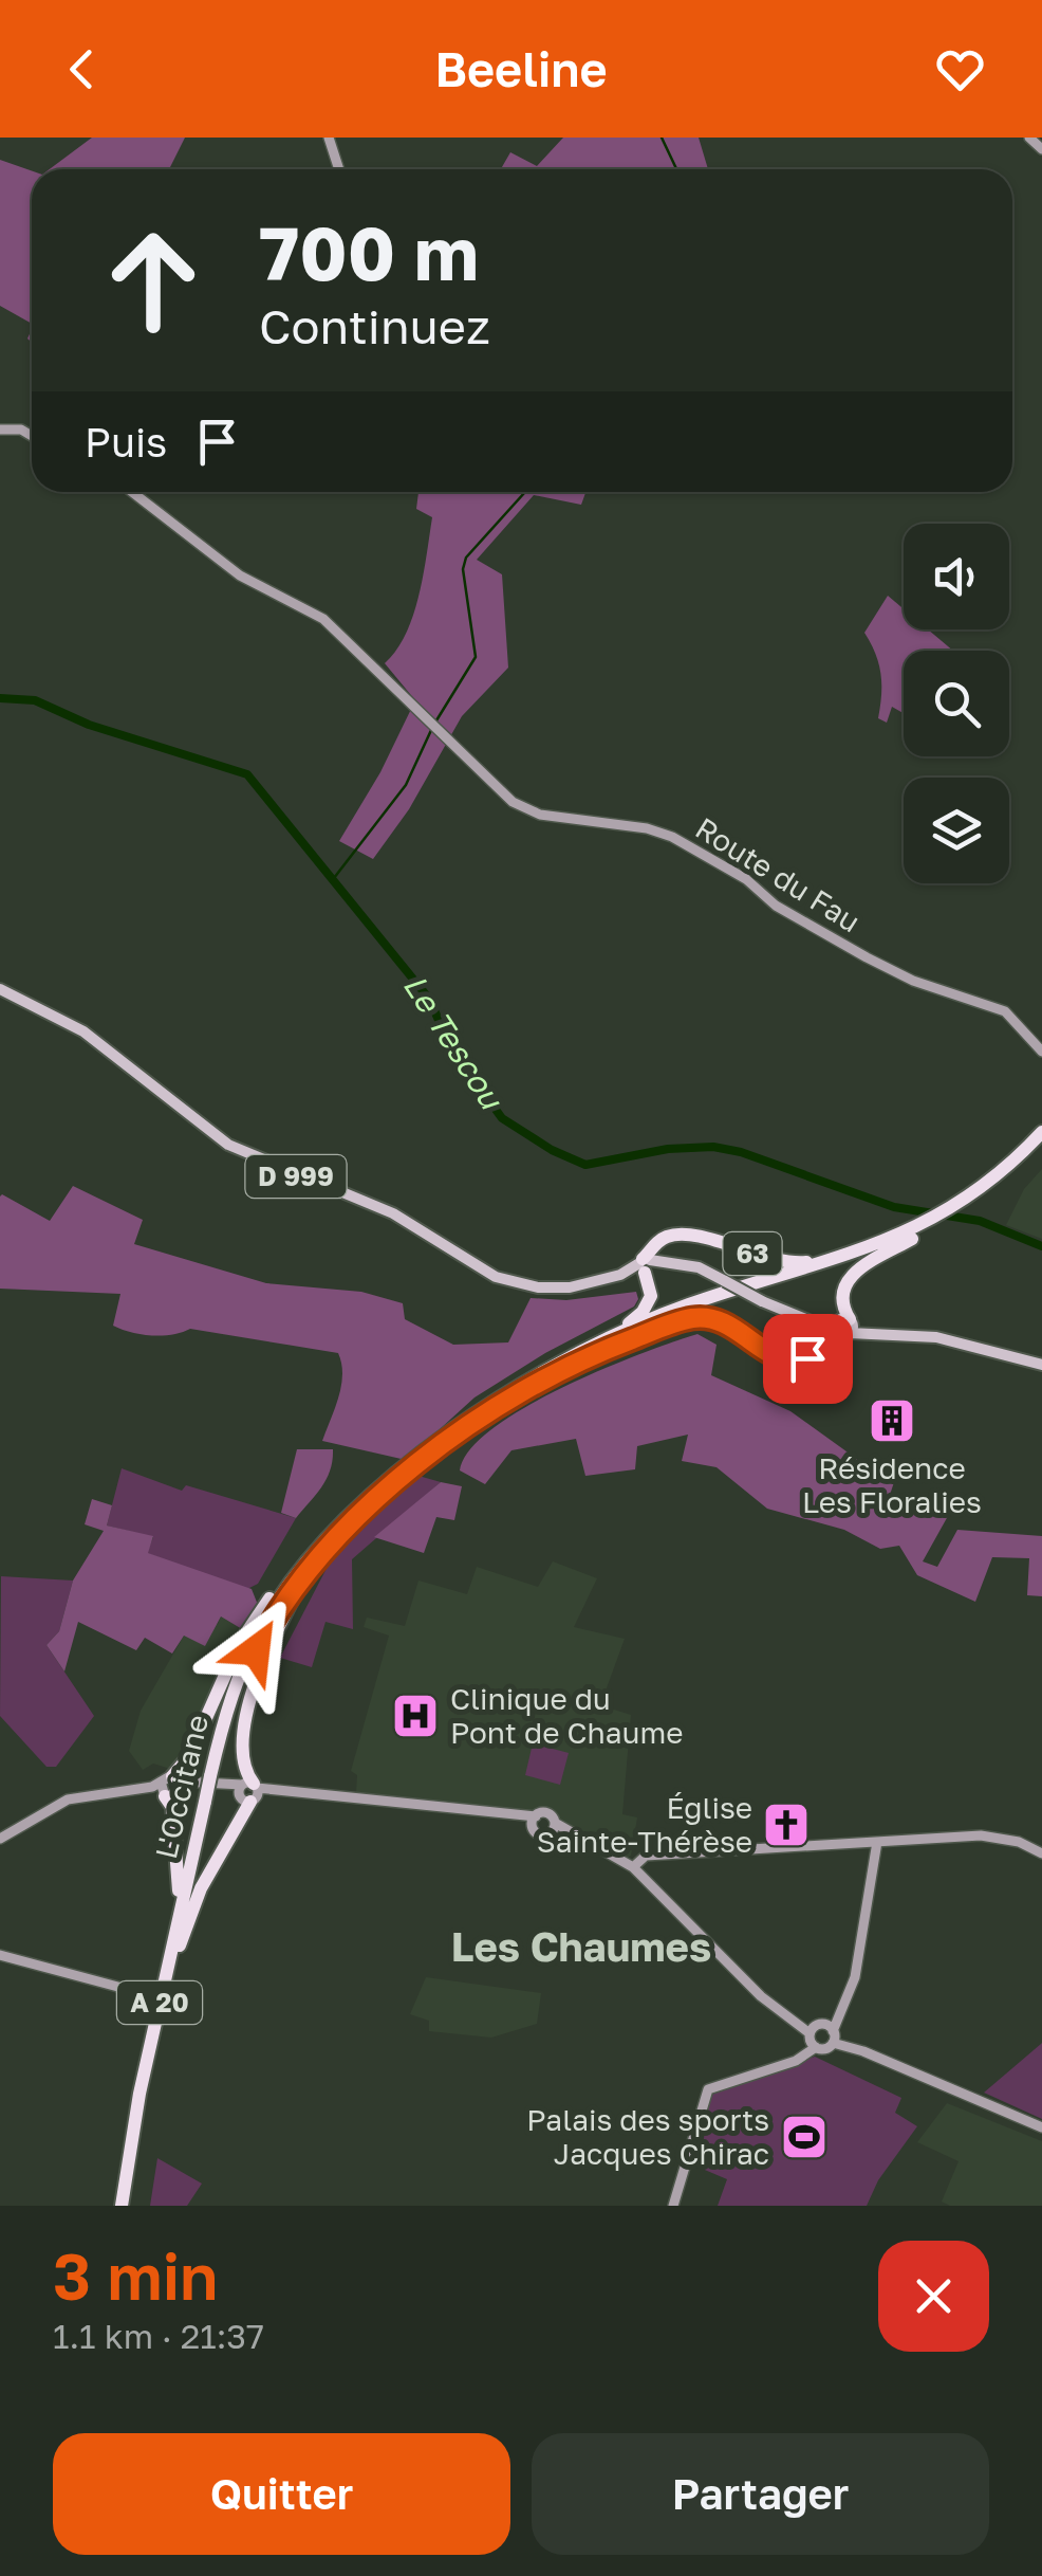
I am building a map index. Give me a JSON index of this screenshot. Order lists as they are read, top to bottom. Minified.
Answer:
{"streets":{"highway":["63","L'Occitane","A 20"],"main road":["D 999"],"street":["Route du Fau"]},"crossings":[["D 999","63"],["63","L'Occitane"]],"districts":["Les Chaumes"],"water":["Le Tescou"],"places":{"building":["Résidence Les Floralies"],"hospital":["Clinique du Pont de Chaume"],"church":["Église Sainte-Thérèse"],"sports":["Palais des sports Jacques Chirac"]},"page":{"header":"Beeline","turn":["700 m","Continuez"],"then":"Puis","heading":["3 min","1.1 km · 21:37"],"buttons":["Quitter","Partager"]}}
